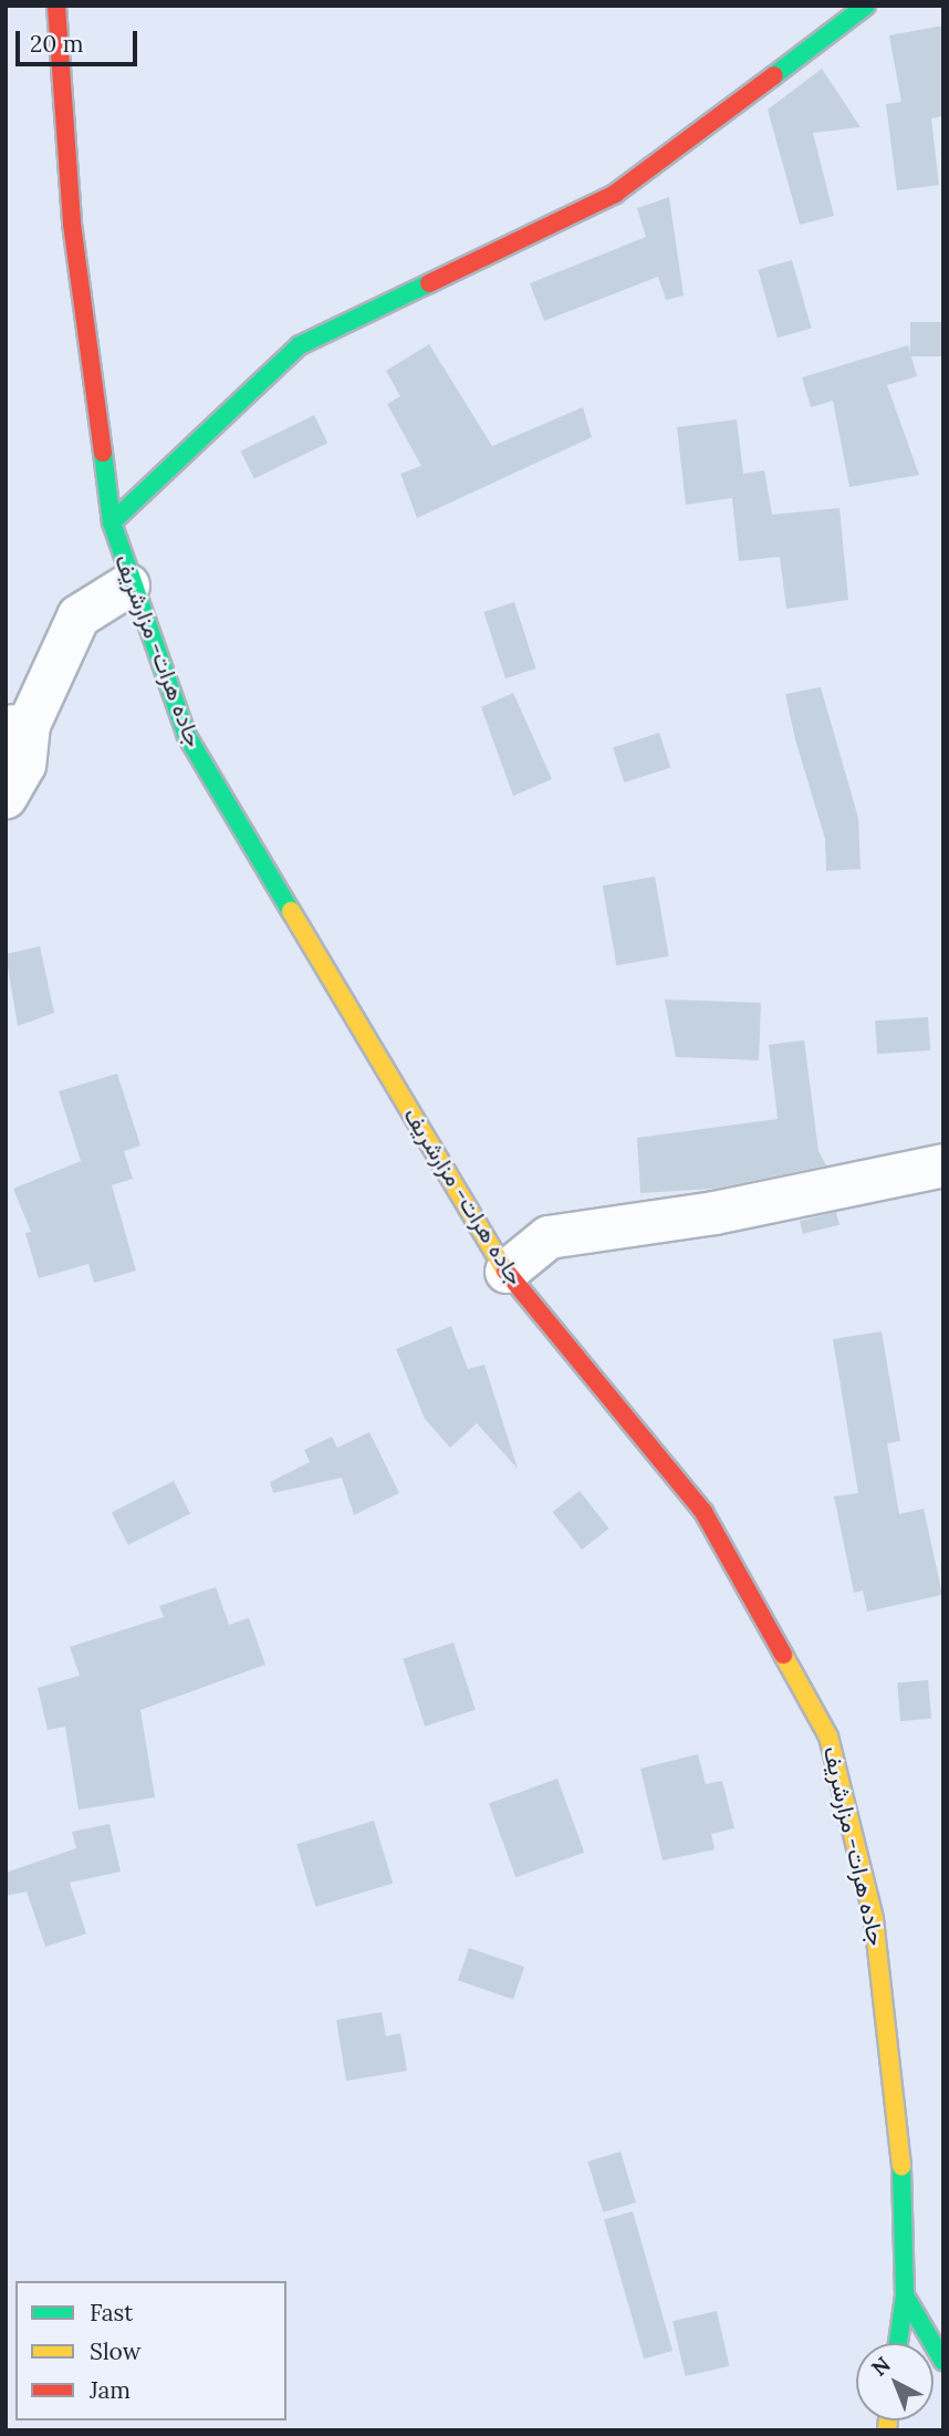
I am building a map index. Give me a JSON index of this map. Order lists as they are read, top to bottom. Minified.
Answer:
{"streets":{"main road":["جاده هرات- مزارشریف"]},"legend":["Fast","Slow","Jam"],"scale_bar":"20 m","north":"top left"}
